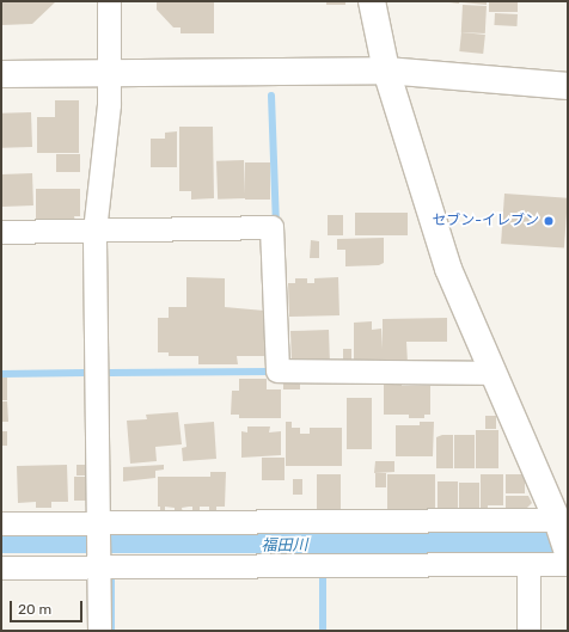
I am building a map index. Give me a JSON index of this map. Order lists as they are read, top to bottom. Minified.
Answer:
{"water":["福田川"],"places":["セブン-イレブン"],"scale_bar":"20 m"}
